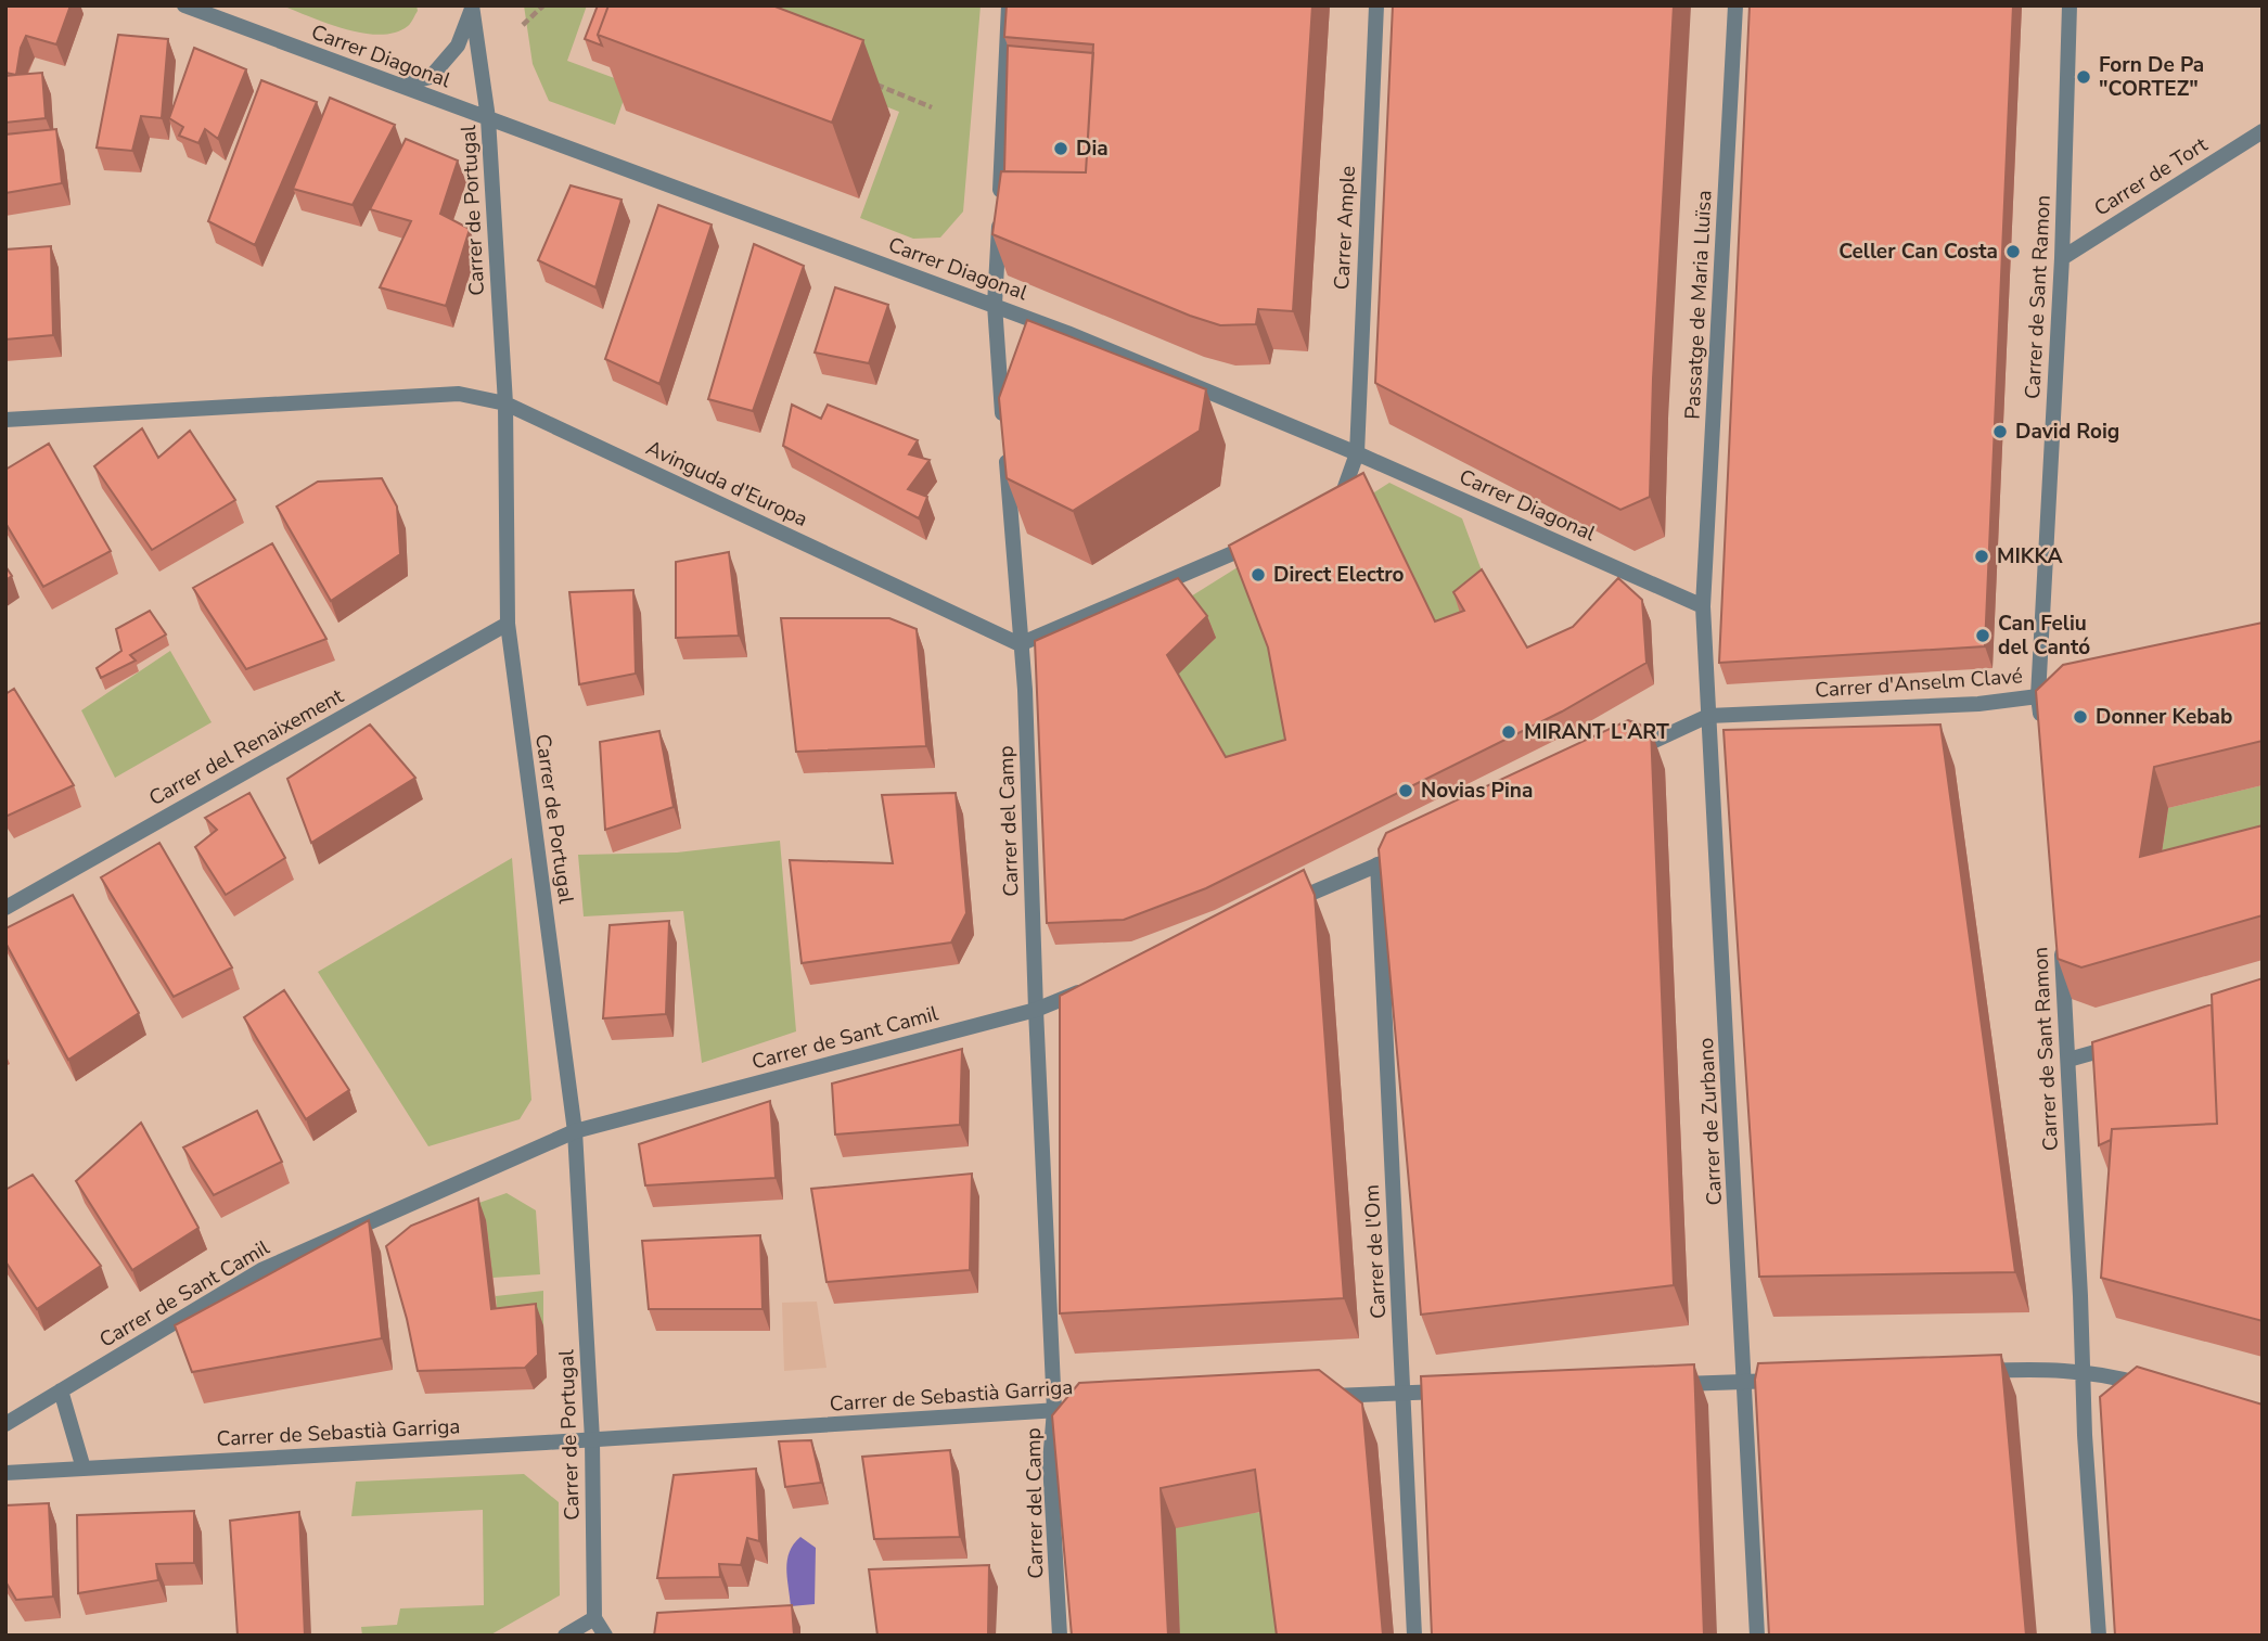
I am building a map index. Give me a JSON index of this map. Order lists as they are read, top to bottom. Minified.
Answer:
{"streets":{"street":["Carrer Diagonal","Carrer de Tort","Carrer de Portugal","Carrer Ample","Carrer de Sant Ramon","Passatge de Maria Lluïsa","Avinguda d'Europa","Carrer d'Anselm Clavé","Carrer del Renaixement","Carrer del Camp","Carrer de Sant Camil","Carrer de Zurbano","Carrer de l'Om","Carrer de Sebastià Garriga"]},"crossings":[["Carrer Diagonal","Carrer de Portugal"],["Carrer Diagonal","Carrer Ample"],["Carrer Diagonal","Passatge de Maria Lluïsa"],["Carrer Diagonal","Carrer del Camp"],["Carrer Diagonal","Carrer de Zurbano"],["Carrer de Tort","Carrer de Sant Ramon"],["Carrer de Portugal","Avinguda d'Europa"],["Carrer de Portugal","Carrer del Renaixement"],["Carrer de Portugal","Carrer de Sant Camil"],["Carrer de Portugal","Carrer de Sebastià Garriga"],["Carrer de Sant Ramon","Carrer d'Anselm Clavé"],["Passatge de Maria Lluïsa","Carrer de Zurbano"],["Avinguda d'Europa","Carrer del Camp"],["Carrer d'Anselm Clavé","Carrer de Zurbano"],["Carrer del Camp","Carrer de Sant Camil"],["Carrer del Camp","Carrer de Sebastià Garriga"]],"places":["Forn De Pa \"CORTEZ\"","Dia","Celler Can Costa","David Roig","MIKKA","Direct Electro","Can Feliu del Cantó","Donner Kebab","MIRANT L'ART","Novias Pina"]}
